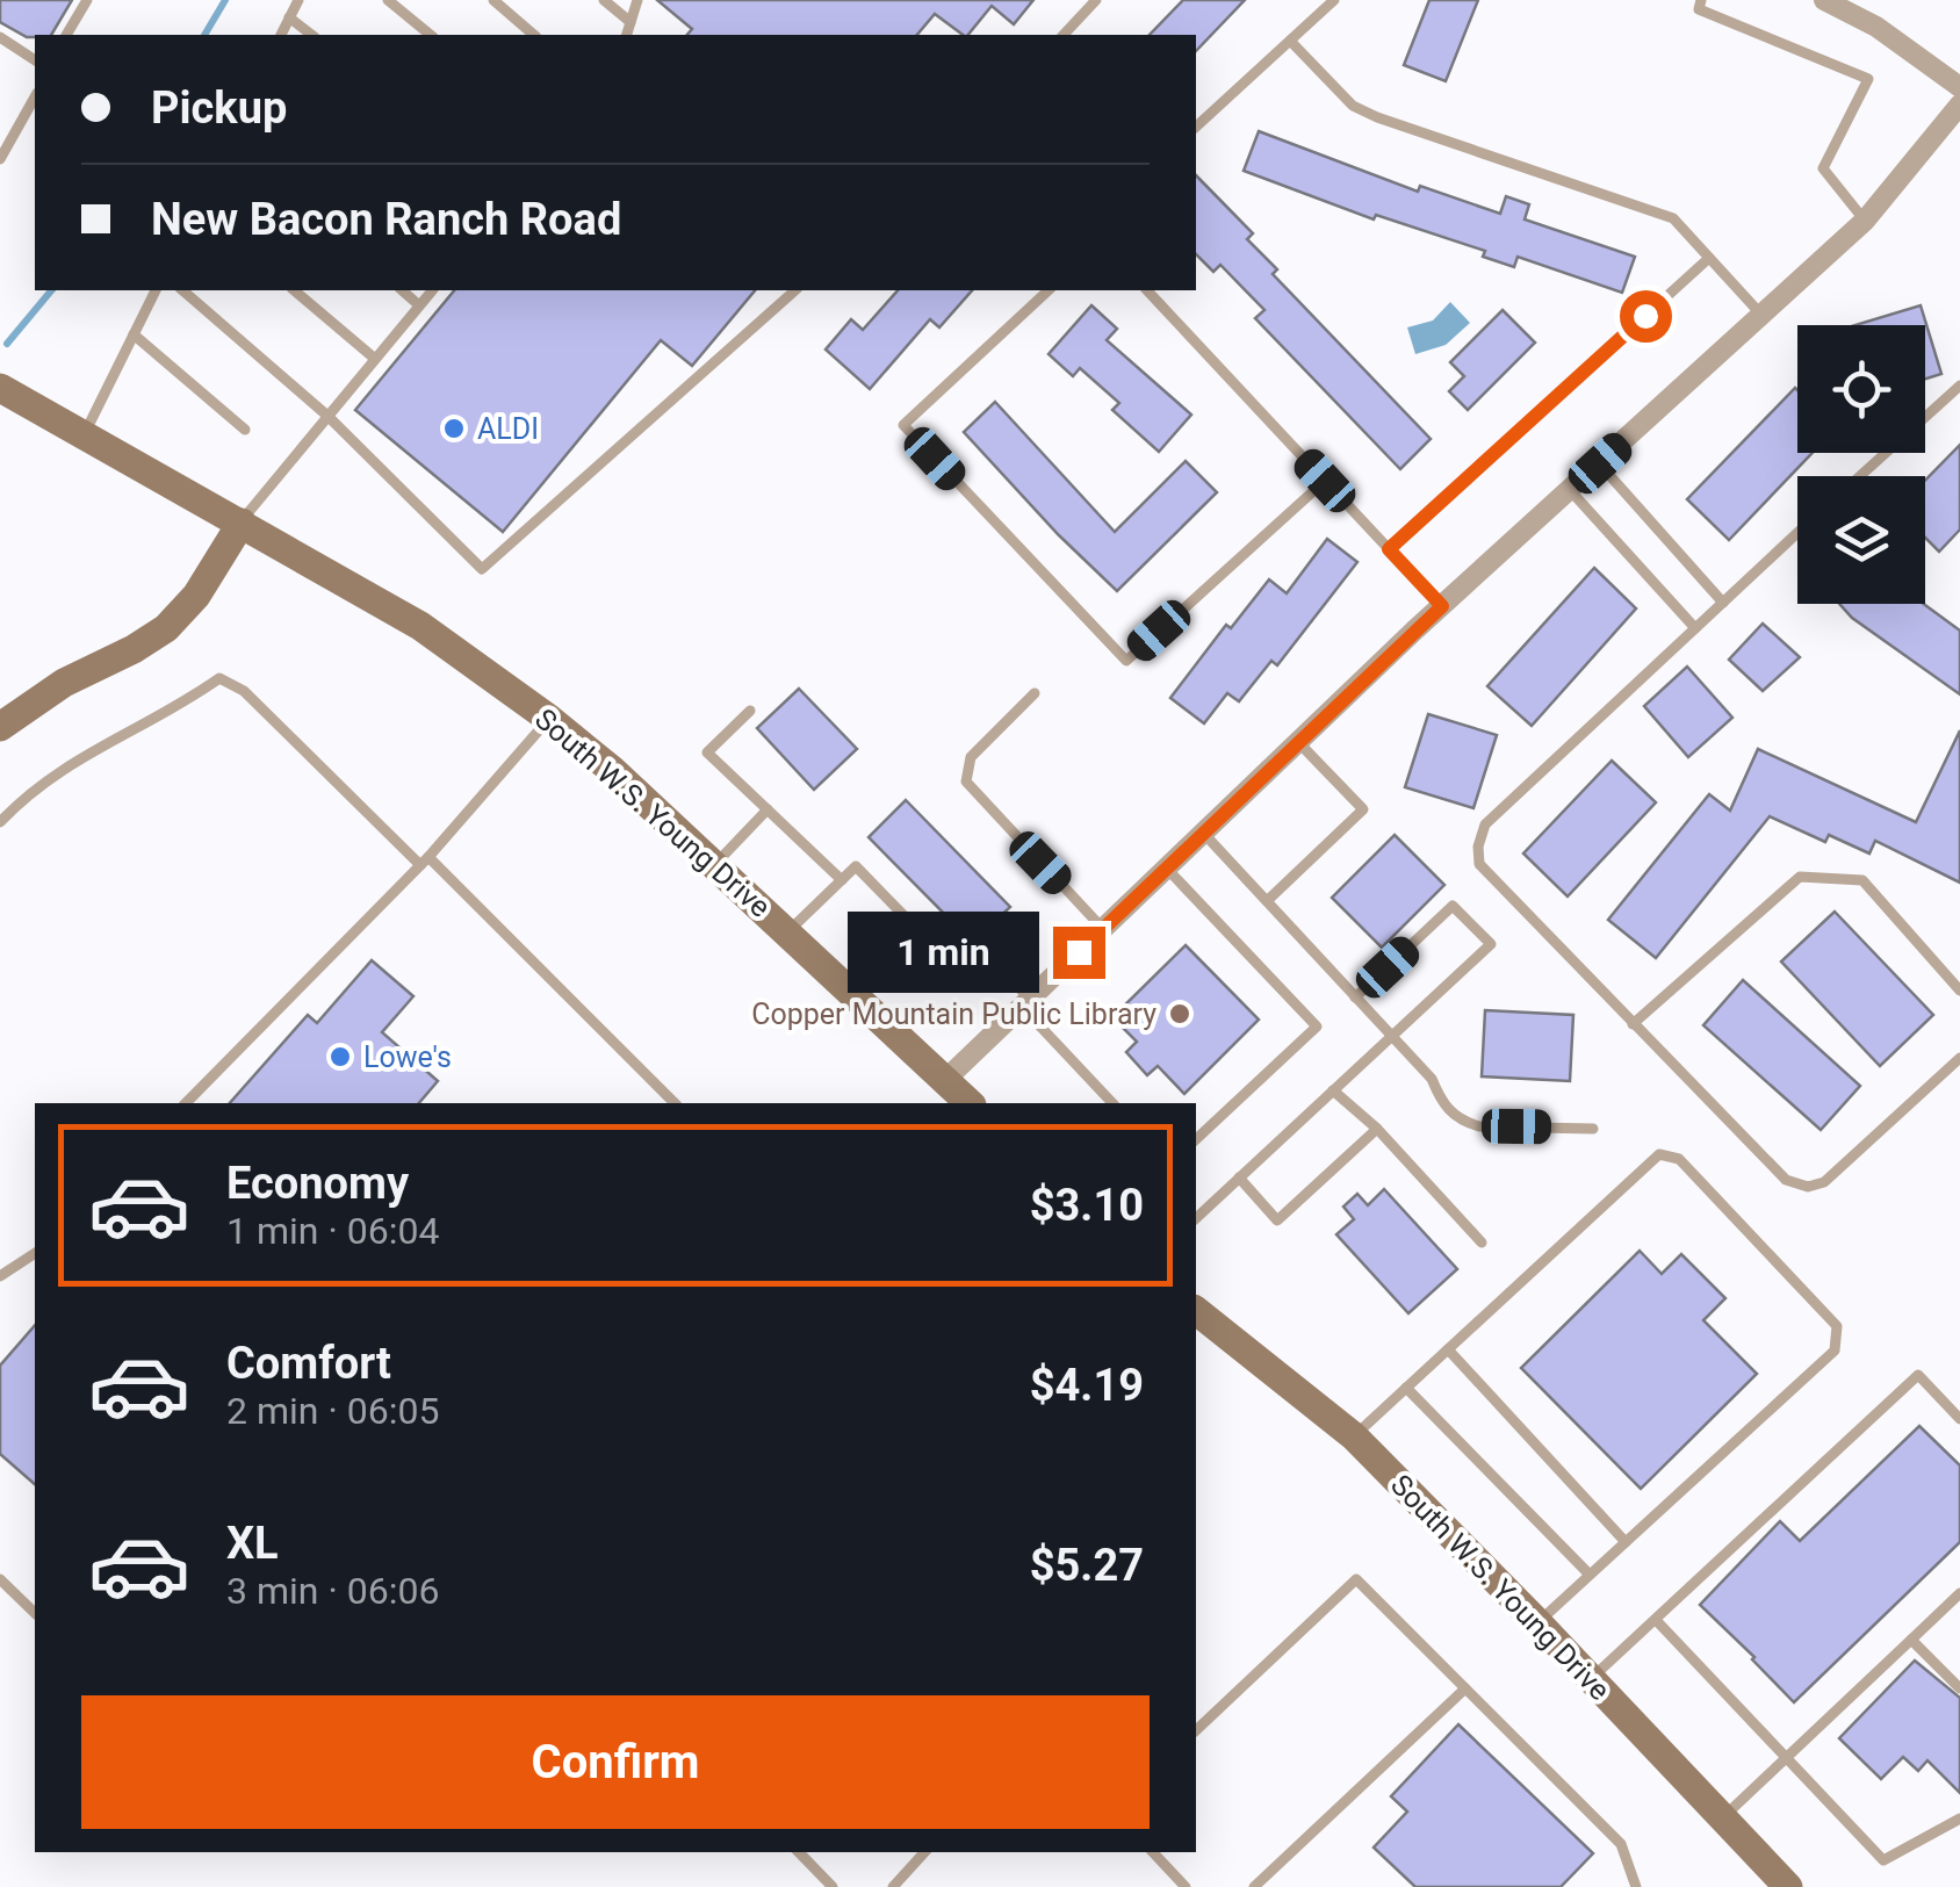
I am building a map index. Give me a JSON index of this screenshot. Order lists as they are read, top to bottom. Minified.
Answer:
{"streets":{"main road":["South W.S. Young Drive"]},"places":["ALDI","Copper Mountain Public Library","Lowe's"],"page":{"banner":["Pickup","New Bacon Ranch Road"],"bubble":"1 min","list":[{"name":"Economy","note":"1 min · 06:04","value":"$3.10"},{"name":"Comfort","note":"2 min · 06:05","value":"$4.19"},{"name":"XL","note":"3 min · 06:06","value":"$5.27"}],"buttons":"Confirm"}}
